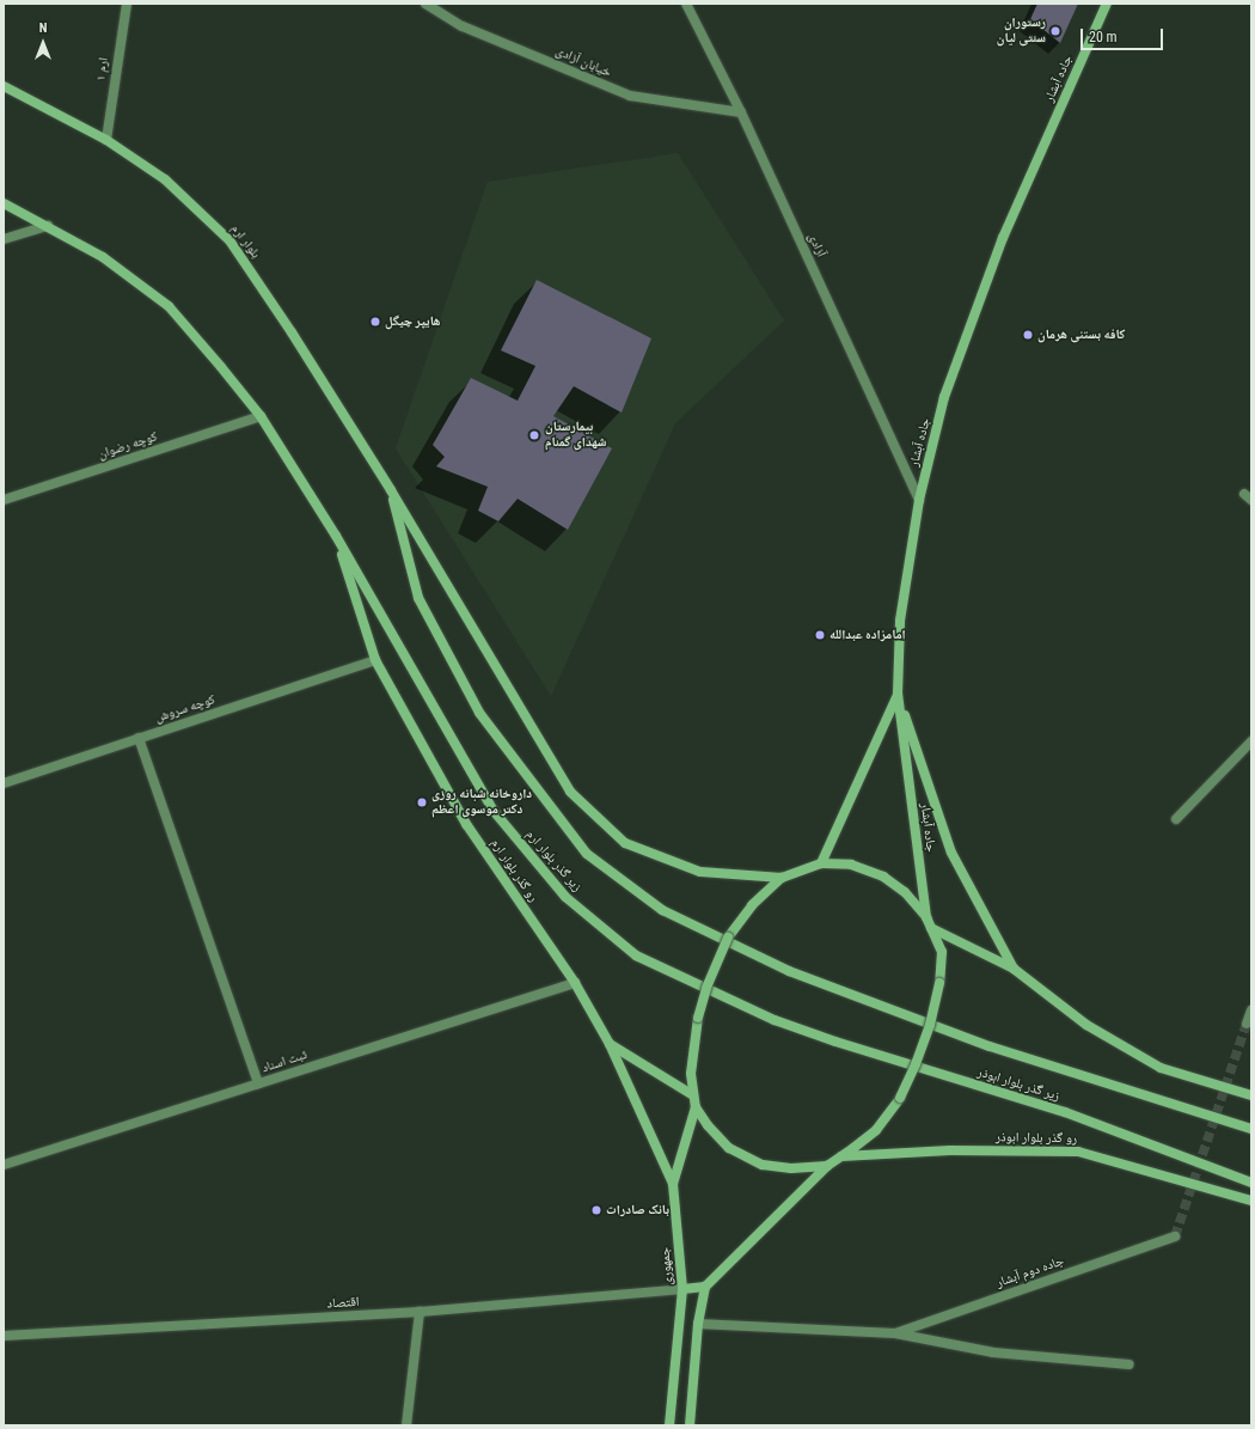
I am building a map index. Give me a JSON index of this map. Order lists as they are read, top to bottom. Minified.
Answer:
{"streets":{"street":["خیابان آزادی","ارم ۱","جاده آبشار","بلوار ارم","آزادی","کوچه رضوان","کوچه سروش","زیر گذر بلوار ارم","رو گذر بلوار ارم","ثبت اسناد","زیر گذر بلوار ابوذر","رو گذر بلوار ابوذر","جمهوری","جاده دوم آبشار","اقتصاد"]},"crossings":[["خیابان آزادی","آزادی"],["ارم ۱","بلوار ارم"],["جاده آبشار","آزادی"],["بلوار ارم","زیر گذر بلوار ابوذر"],["کوچه سروش","رو گذر بلوار ارم"],["زیر گذر بلوار ارم","رو گذر بلوار ارم"],["زیر گذر بلوار ارم","زیر گذر بلوار ابوذر"],["رو گذر بلوار ارم","ثبت اسناد"],["جمهوری","اقتصاد"]],"places":["رستوران سنتی لیان","هایپر چیگل","کافه بستنی هرمان","بیمارستان شهدای گمنام","امامزاده عبدالله","داروخانه شبانه روزی دکتر موسوی اعظم","بانک صادرات"],"scale_bar":"20 m","north":"top"}
